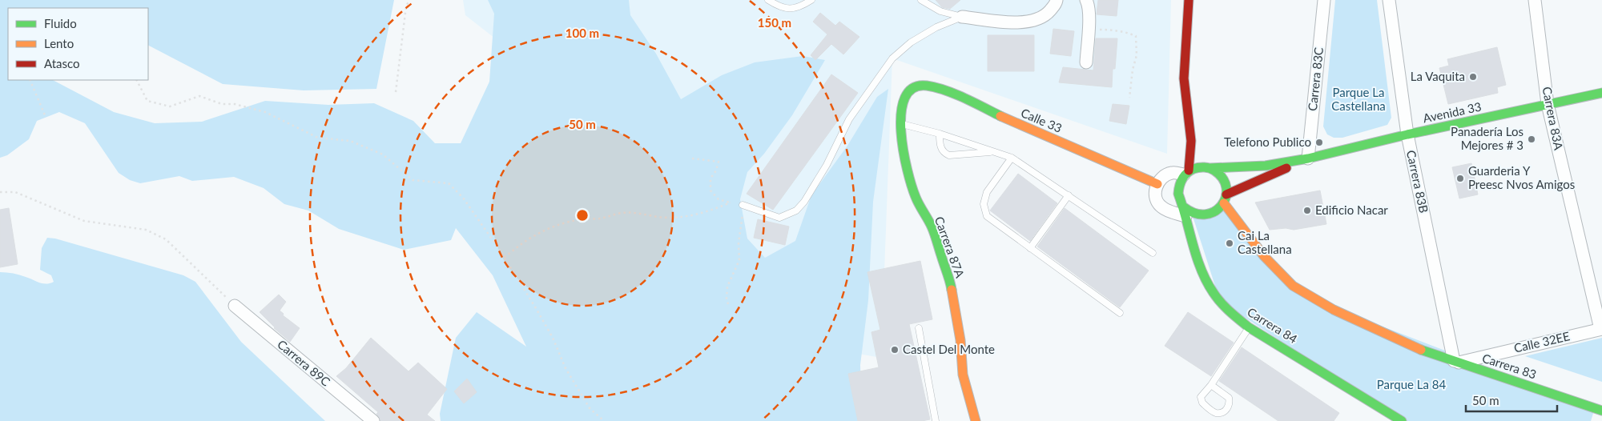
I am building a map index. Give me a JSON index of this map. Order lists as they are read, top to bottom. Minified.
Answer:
{"streets":{"street":["Carrera 83C","Avenida 33","Carrera 83A","Calle 33","Carrera 83B","Carrera 87A","Carrera 84","Calle 32EE","Carrera 89C","Carrera 83"]},"crossings":[["Carrera 83C","Avenida 33"],["Avenida 33","Carrera 83A"],["Avenida 33","Carrera 83B"],["Avenida 33","Carrera 84"],["Carrera 83A","Calle 32EE"],["Calle 33","Carrera 87A"],["Carrera 83B","Calle 32EE"],["Carrera 83B","Carrera 83"],["Calle 32EE","Carrera 83"]],"parks":["Parque La Castellana","Parque La 84"],"places":["La Vaquita","Panadería Los Mejores # 3","Telefono Publico","Guarderia Y Preesc Nvos Amigos","Edificio Nacar","Cai La Castellana","Castel Del Monte"],"legend":["Fluido","Lento","Atasco"],"scale_bar":"50 m","rings":["150 m","100 m","50 m"]}
